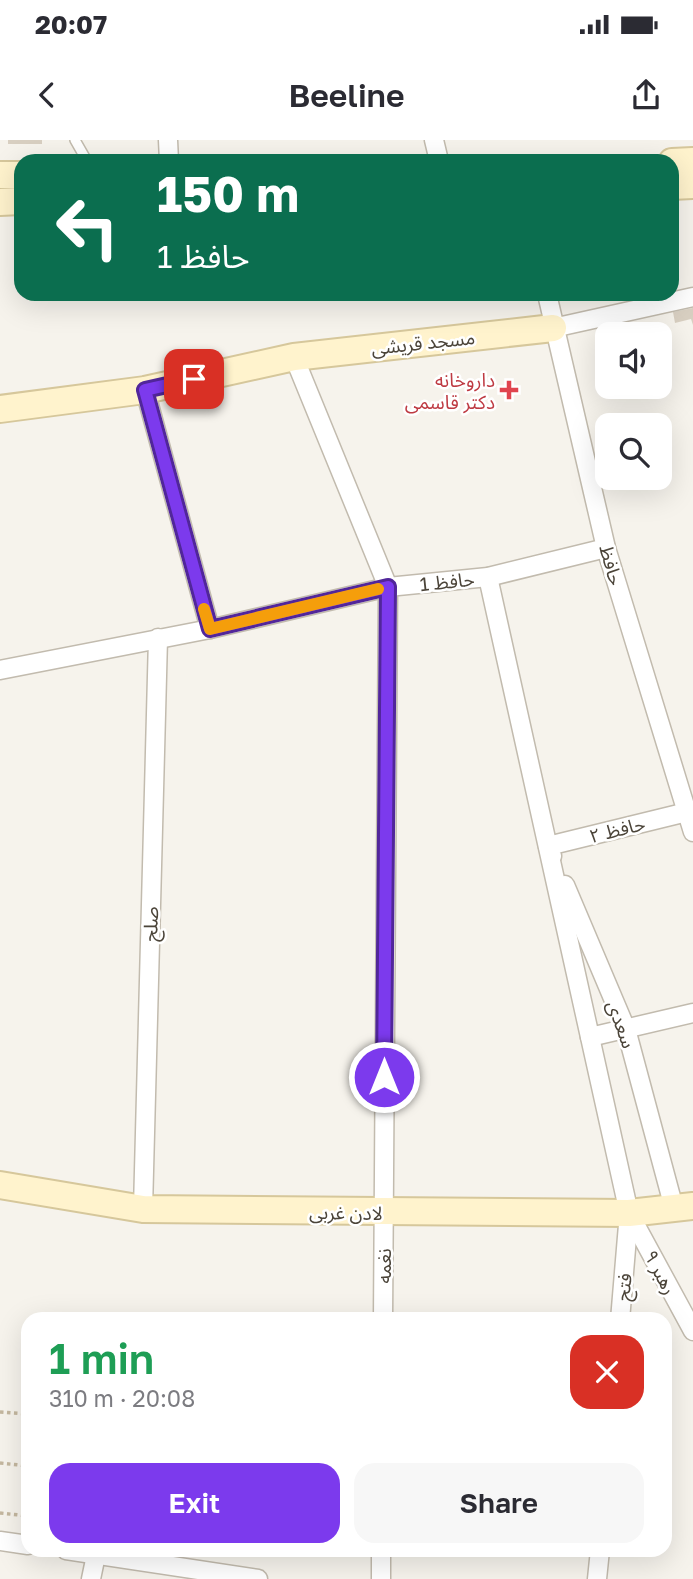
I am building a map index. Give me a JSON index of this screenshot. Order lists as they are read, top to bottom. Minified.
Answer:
{"streets":{"street":["مسجد قریشی","حافظ","حافظ 1","حافظ ۲","صلح","سعدی","لادن غربی","نغمه","رهبر ۹","فتح"]},"crossings":[["مسجد قریشی","حافظ"],["حافظ","حافظ 1"],["حافظ","حافظ ۲"],["حافظ 1","صلح"],["حافظ 1","سعدی"],["حافظ 1","نغمه"],["حافظ ۲","سعدی"],["صلح","لادن غربی"],["سعدی","لادن غربی"],["سعدی","رهبر ۹"],["سعدی","فتح"],["لادن غربی","نغمه"],["لادن غربی","رهبر ۹"],["لادن غربی","فتح"],["رهبر ۹","فتح"]],"places":{"health":["داروخانه دکتر قاسمی"]},"page":{"status":"20:07","header":"Beeline","turn":["150 m","حافظ 1"],"heading":["1 min","310 m · 20:08"],"buttons":["Exit","Share"]}}
